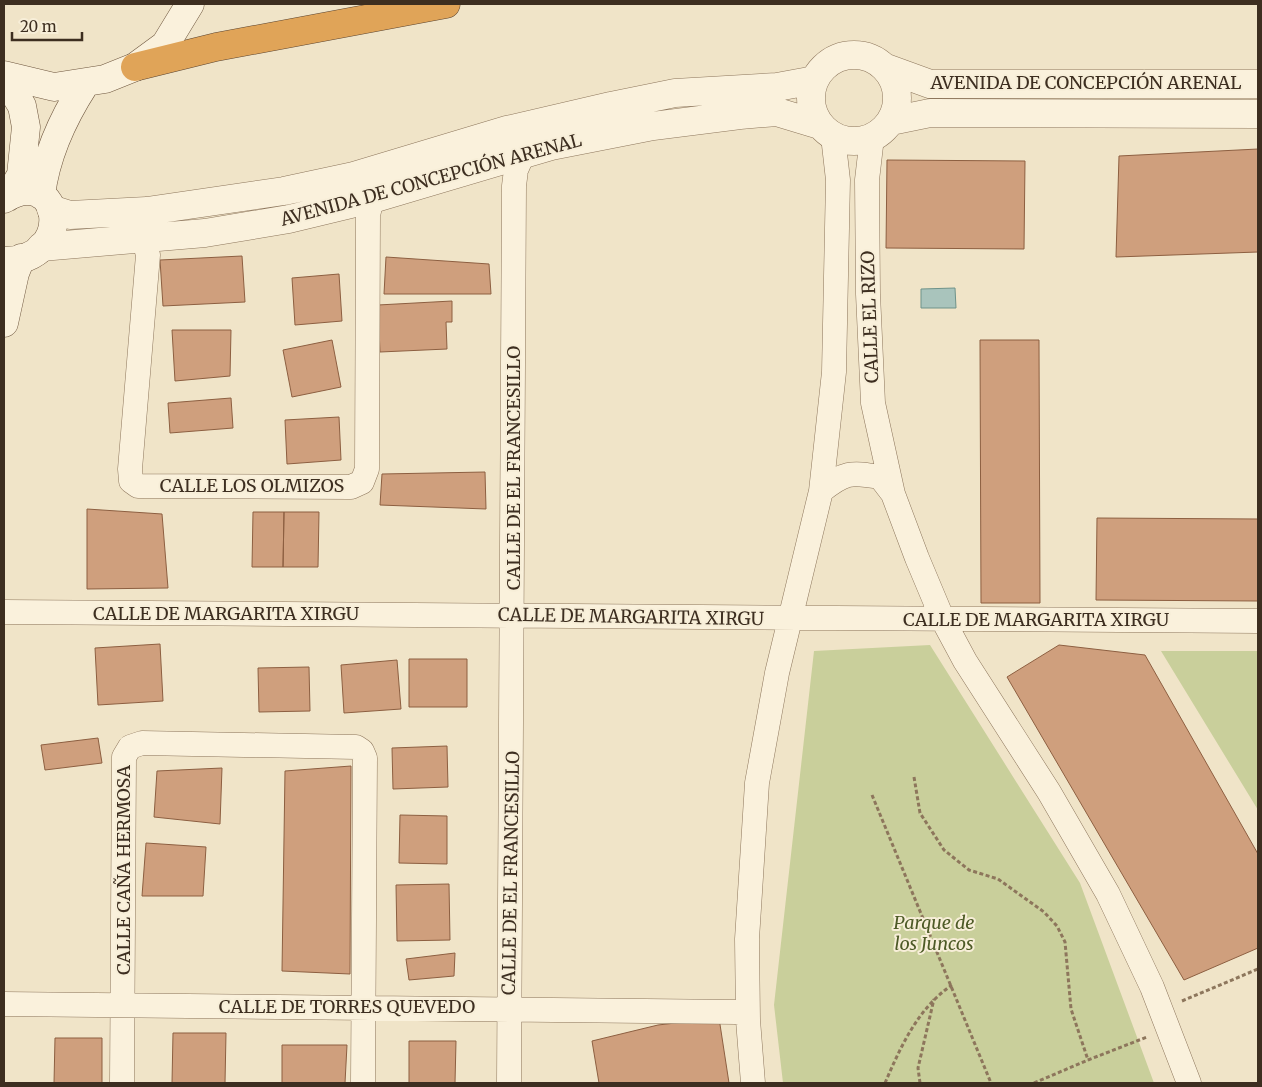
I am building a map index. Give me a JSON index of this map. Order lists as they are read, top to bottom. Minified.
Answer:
{"streets":{"street":["AVENIDA DE CONCEPCIÓN ARENAL","CALLE EL RIZO","CALLE DE EL FRANCESILLO","CALLE LOS OLMIZOS","CALLE DE MARGARITA XIRGU","CALLE CAÑA HERMOSA","CALLE DE TORRES QUEVEDO"]},"crossings":[["AVENIDA DE CONCEPCIÓN ARENAL","CALLE EL RIZO"],["AVENIDA DE CONCEPCIÓN ARENAL","CALLE DE EL FRANCESILLO"],["AVENIDA DE CONCEPCIÓN ARENAL","CALLE LOS OLMIZOS"],["CALLE EL RIZO","CALLE DE MARGARITA XIRGU"],["CALLE EL RIZO","CALLE DE TORRES QUEVEDO"],["CALLE DE EL FRANCESILLO","CALLE DE MARGARITA XIRGU"],["CALLE DE EL FRANCESILLO","CALLE DE TORRES QUEVEDO"],["CALLE CAÑA HERMOSA","CALLE DE TORRES QUEVEDO"]],"parks":["Parque de los Juncos"],"scale_bar":"20 m"}
